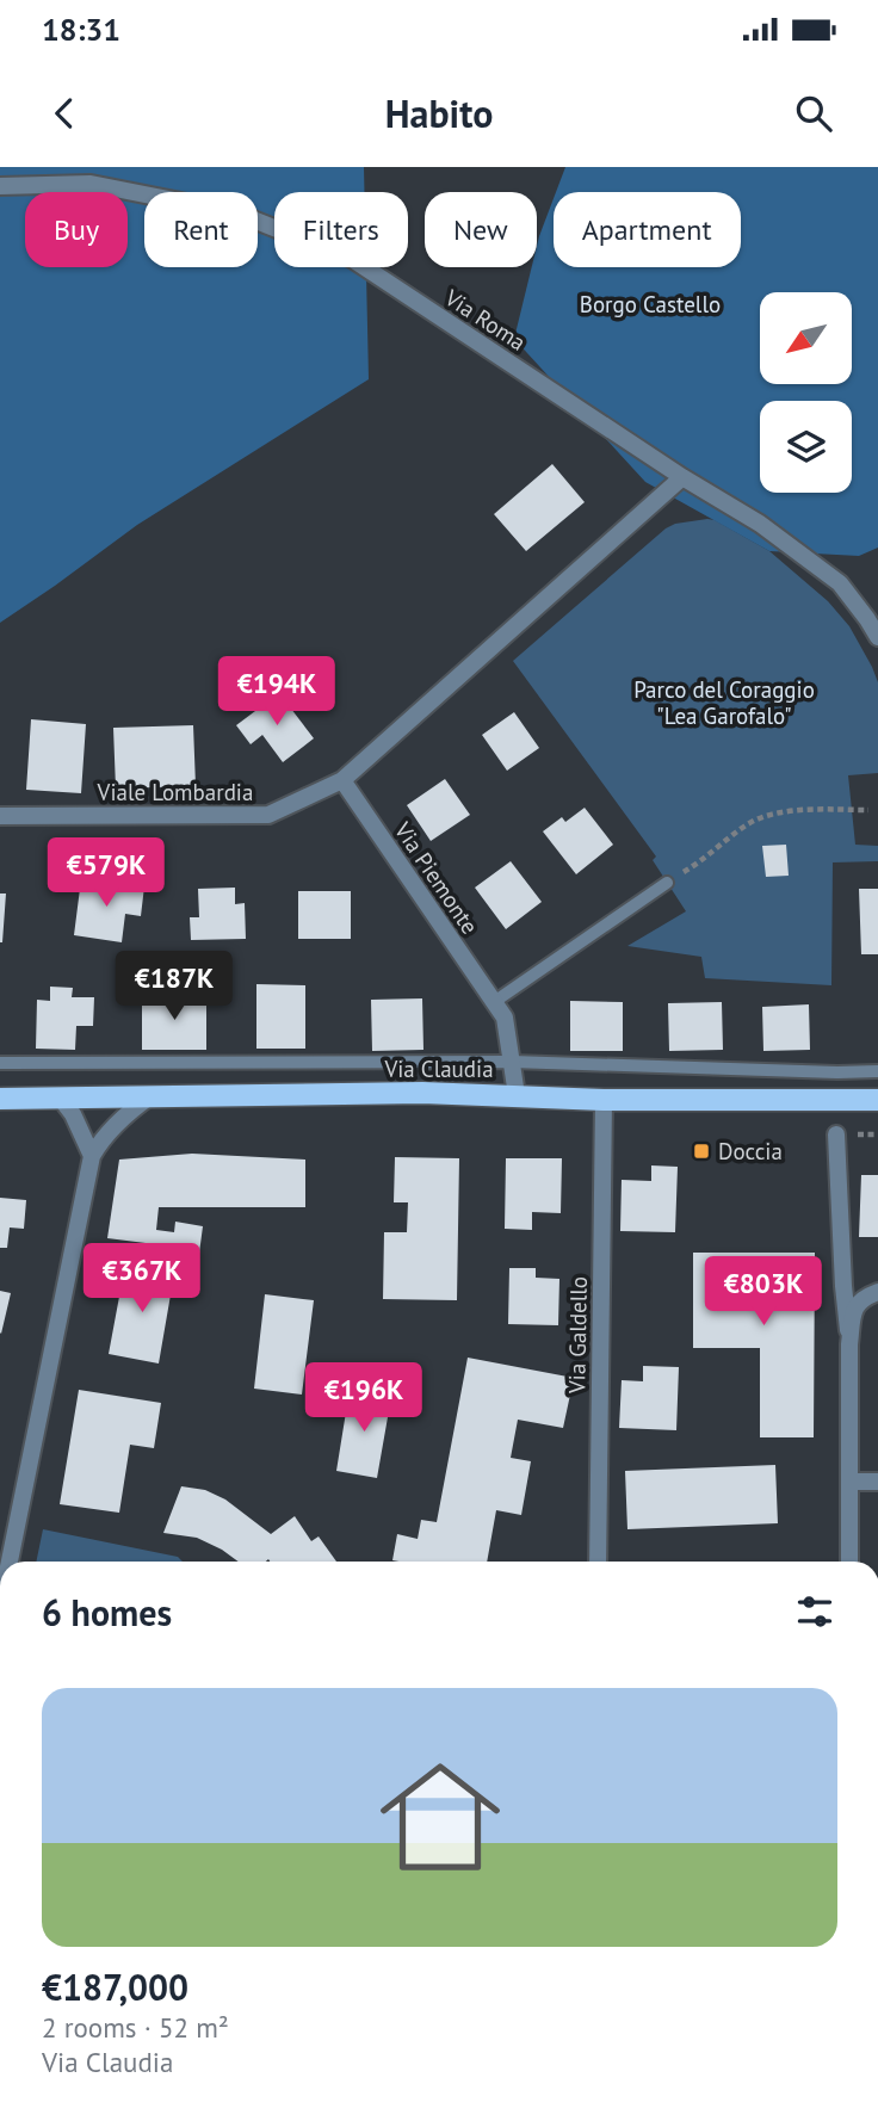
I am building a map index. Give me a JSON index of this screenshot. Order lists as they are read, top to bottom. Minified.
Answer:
{"streets":{"main road":["Via Claudia"],"street":["Via Roma","Viale Lombardia","Via Piemonte","Via Galdello"]},"crossings":[["Via Roma","Viale Lombardia"],["Viale Lombardia","Via Piemonte"],["Via Piemonte","Via Claudia"],["Via Claudia","Via Galdello"]],"parks":["Borgo Castello","Parco del Coraggio \"Lea Garofalo\""],"places":{"transit":["Doccia"]},"north":"bottom left","page":{"status":"18:31","header":"Habito","chip":["Buy","Rent","Filters","New","Apartment"],"price":["€194K","€579K","€187K","€367K","€803K","€196K"],"heading":"6 homes","list":[{"name":"€187,000","note":"2 rooms · 52 m² · Via Claudia"}]}}
